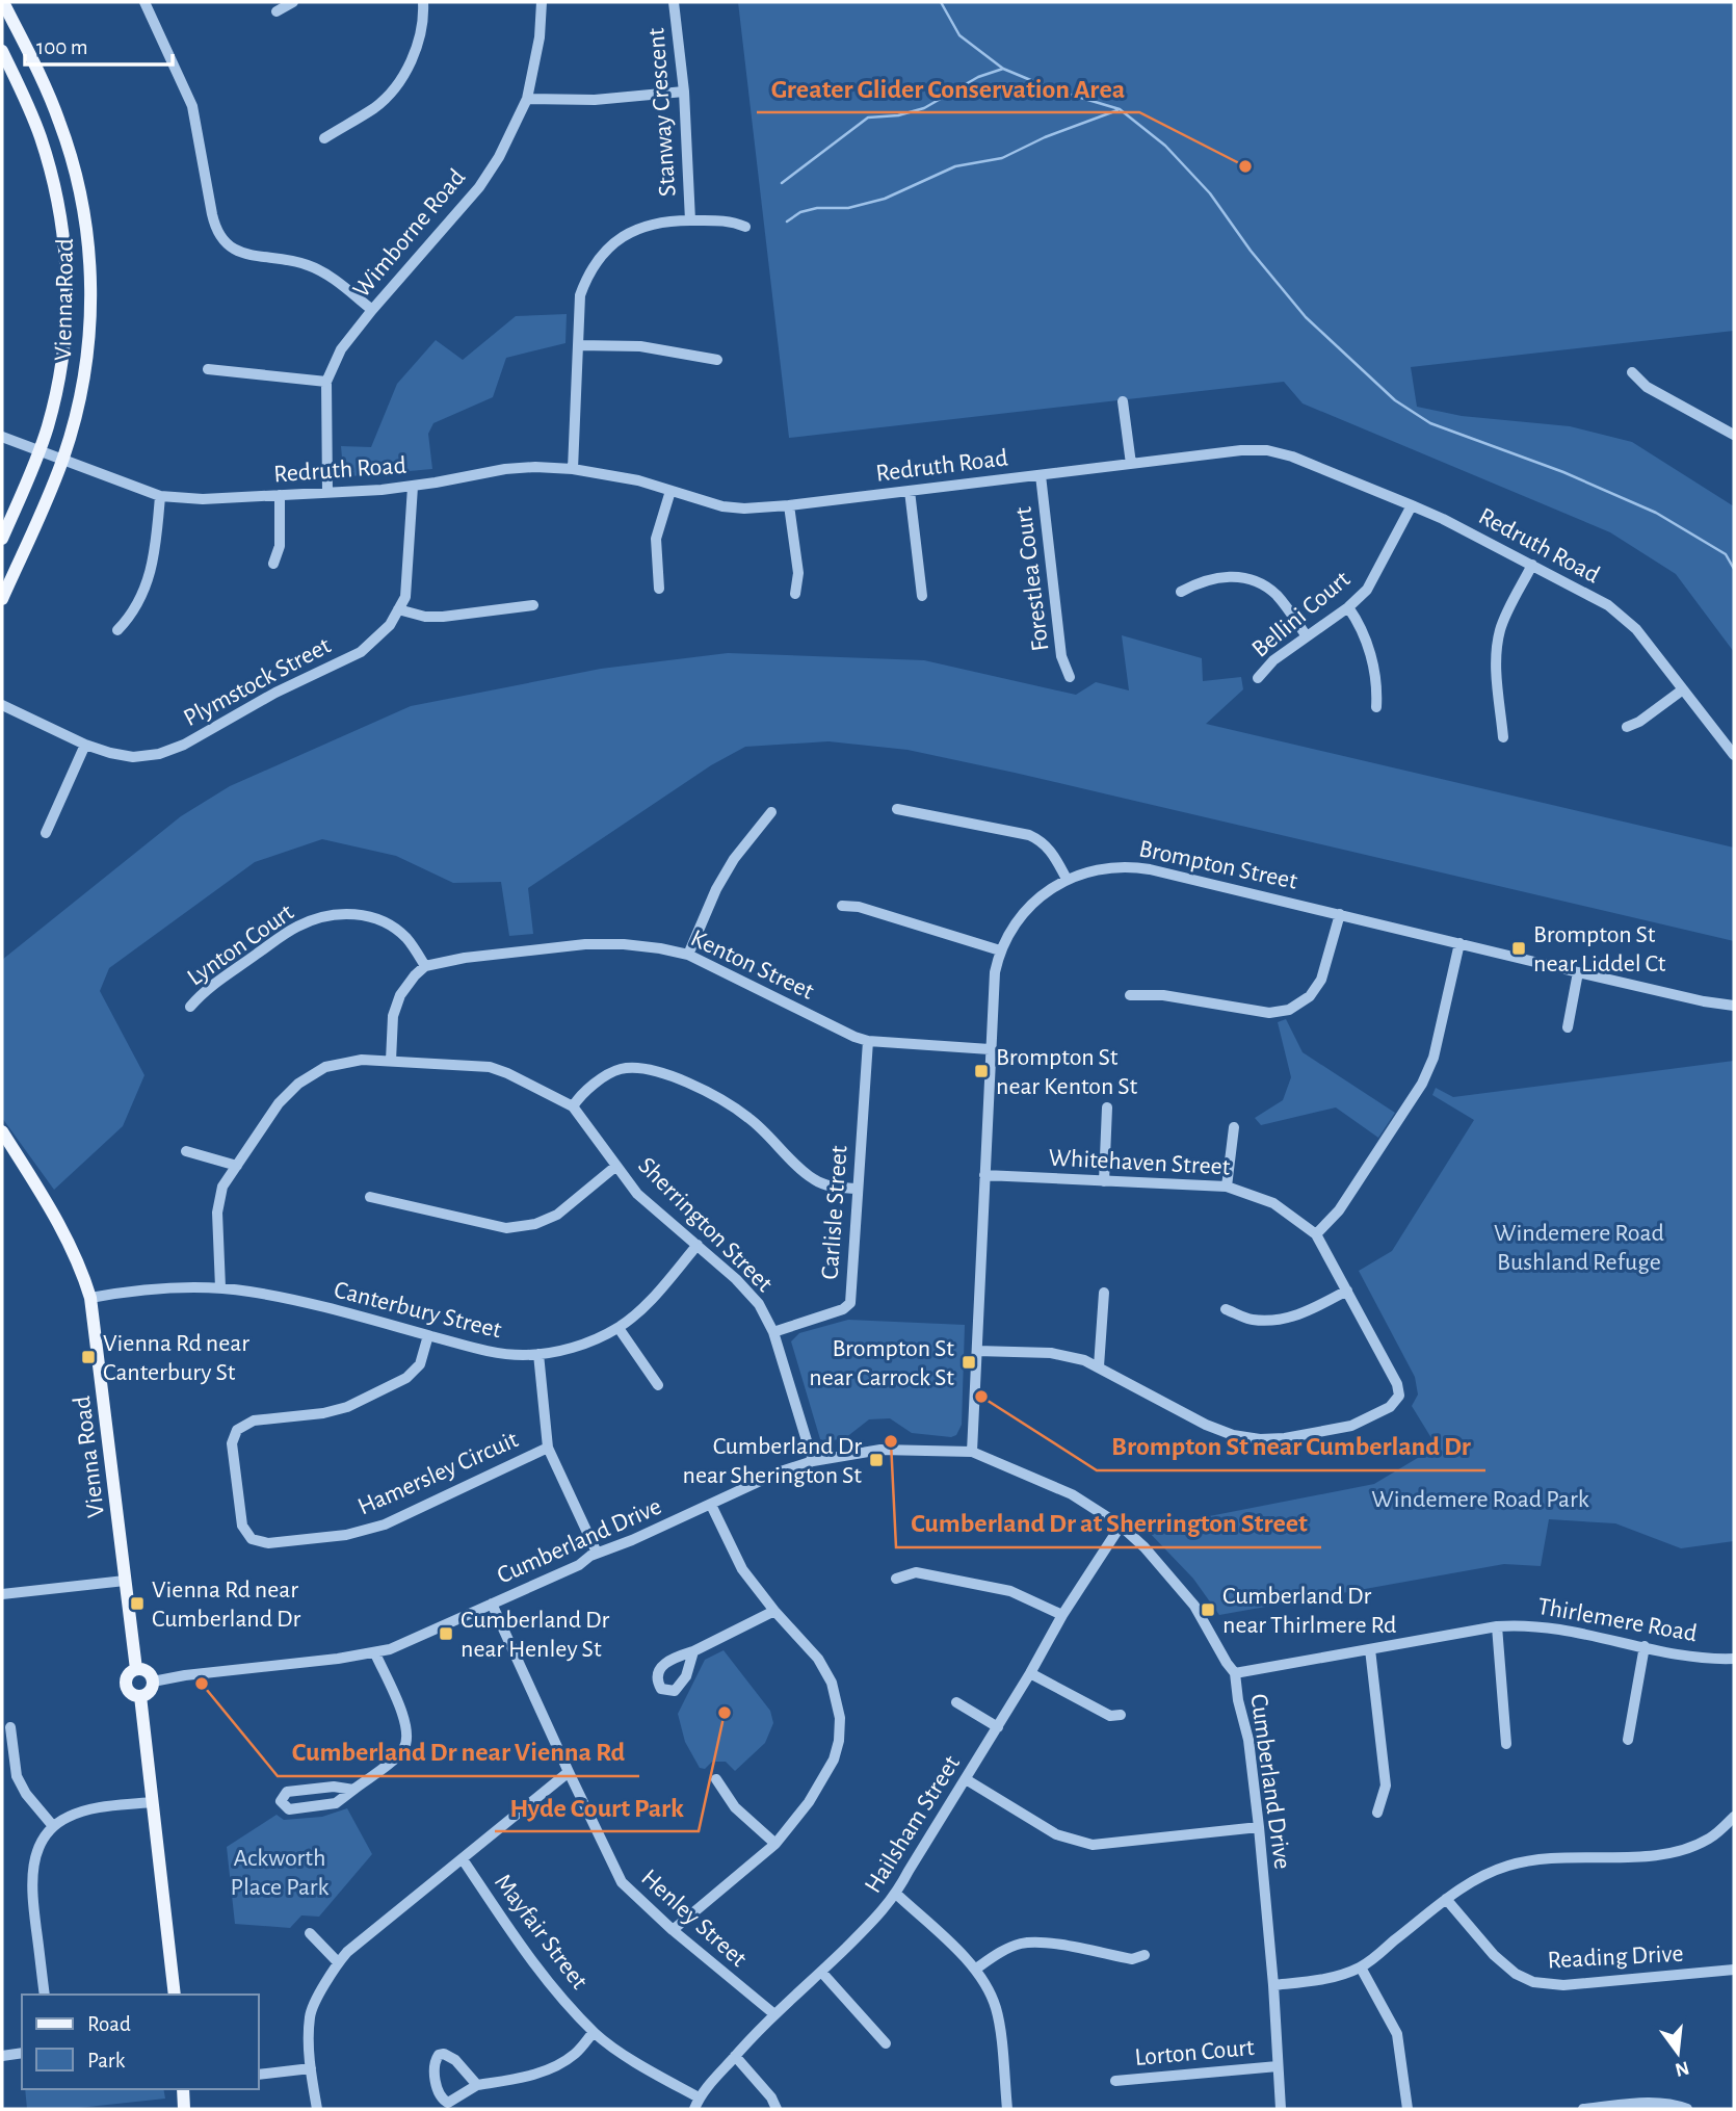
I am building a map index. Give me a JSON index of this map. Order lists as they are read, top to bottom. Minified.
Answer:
{"streets":{"main road":["Vienna Road"],"street":["Stanway Crescent","Wimborne Road","Redruth Road","Forestlea Court","Bellini Court","Plymstock Street","Brompton Street","Lynton Court","Kenton Street","Whitehaven Street","Carlisle Street","Sherrington Street","Canterbury Street","Hamersley Circuit","Cumberland Drive","Thirlemere Road","Hailsham Street","Henley Street","Mayfair Street","Reading Drive","Lorton Court"]},"crossings":[["Wimborne Road","Redruth Road"],["Vienna Road","Redruth Road"],["Vienna Road","Canterbury Street"],["Vienna Road","Cumberland Drive"],["Redruth Road","Forestlea Court"],["Redruth Road","Bellini Court"],["Redruth Road","Plymstock Street"],["Brompton Street","Kenton Street"],["Brompton Street","Whitehaven Street"],["Brompton Street","Cumberland Drive"],["Lynton Court","Kenton Street"],["Kenton Street","Carlisle Street"],["Carlisle Street","Sherrington Street"],["Sherrington Street","Canterbury Street"],["Sherrington Street","Cumberland Drive"],["Canterbury Street","Hamersley Circuit"],["Cumberland Drive","Thirlemere Road"],["Cumberland Drive","Hailsham Street"],["Cumberland Drive","Henley Street"],["Cumberland Drive","Lorton Court"],["Hailsham Street","Henley Street"],["Hailsham Street","Mayfair Street"]],"parks":["Windemere Road Bushland Refuge","Windemere Road Park","Ackworth Place Park"],"places":{"other":["Greater Glider Conservation Area","Brompton St near Cumberland Dr","Cumberland Dr at Sherrington Street","Cumberland Dr near Vienna Rd","Hyde Court Park"],"transit":["Brompton St near Liddel Ct","Brompton St near Kenton St","Vienna Rd near Canterbury St","Brompton St near Carrock St","Cumberland Dr near Sherington St","Vienna Rd near Cumberland Dr","Cumberland Dr near Thirlmere Rd","Cumberland Dr near Henley St"]},"legend":["Road","Park"],"scale_bar":"100 m","north":"bottom"}
